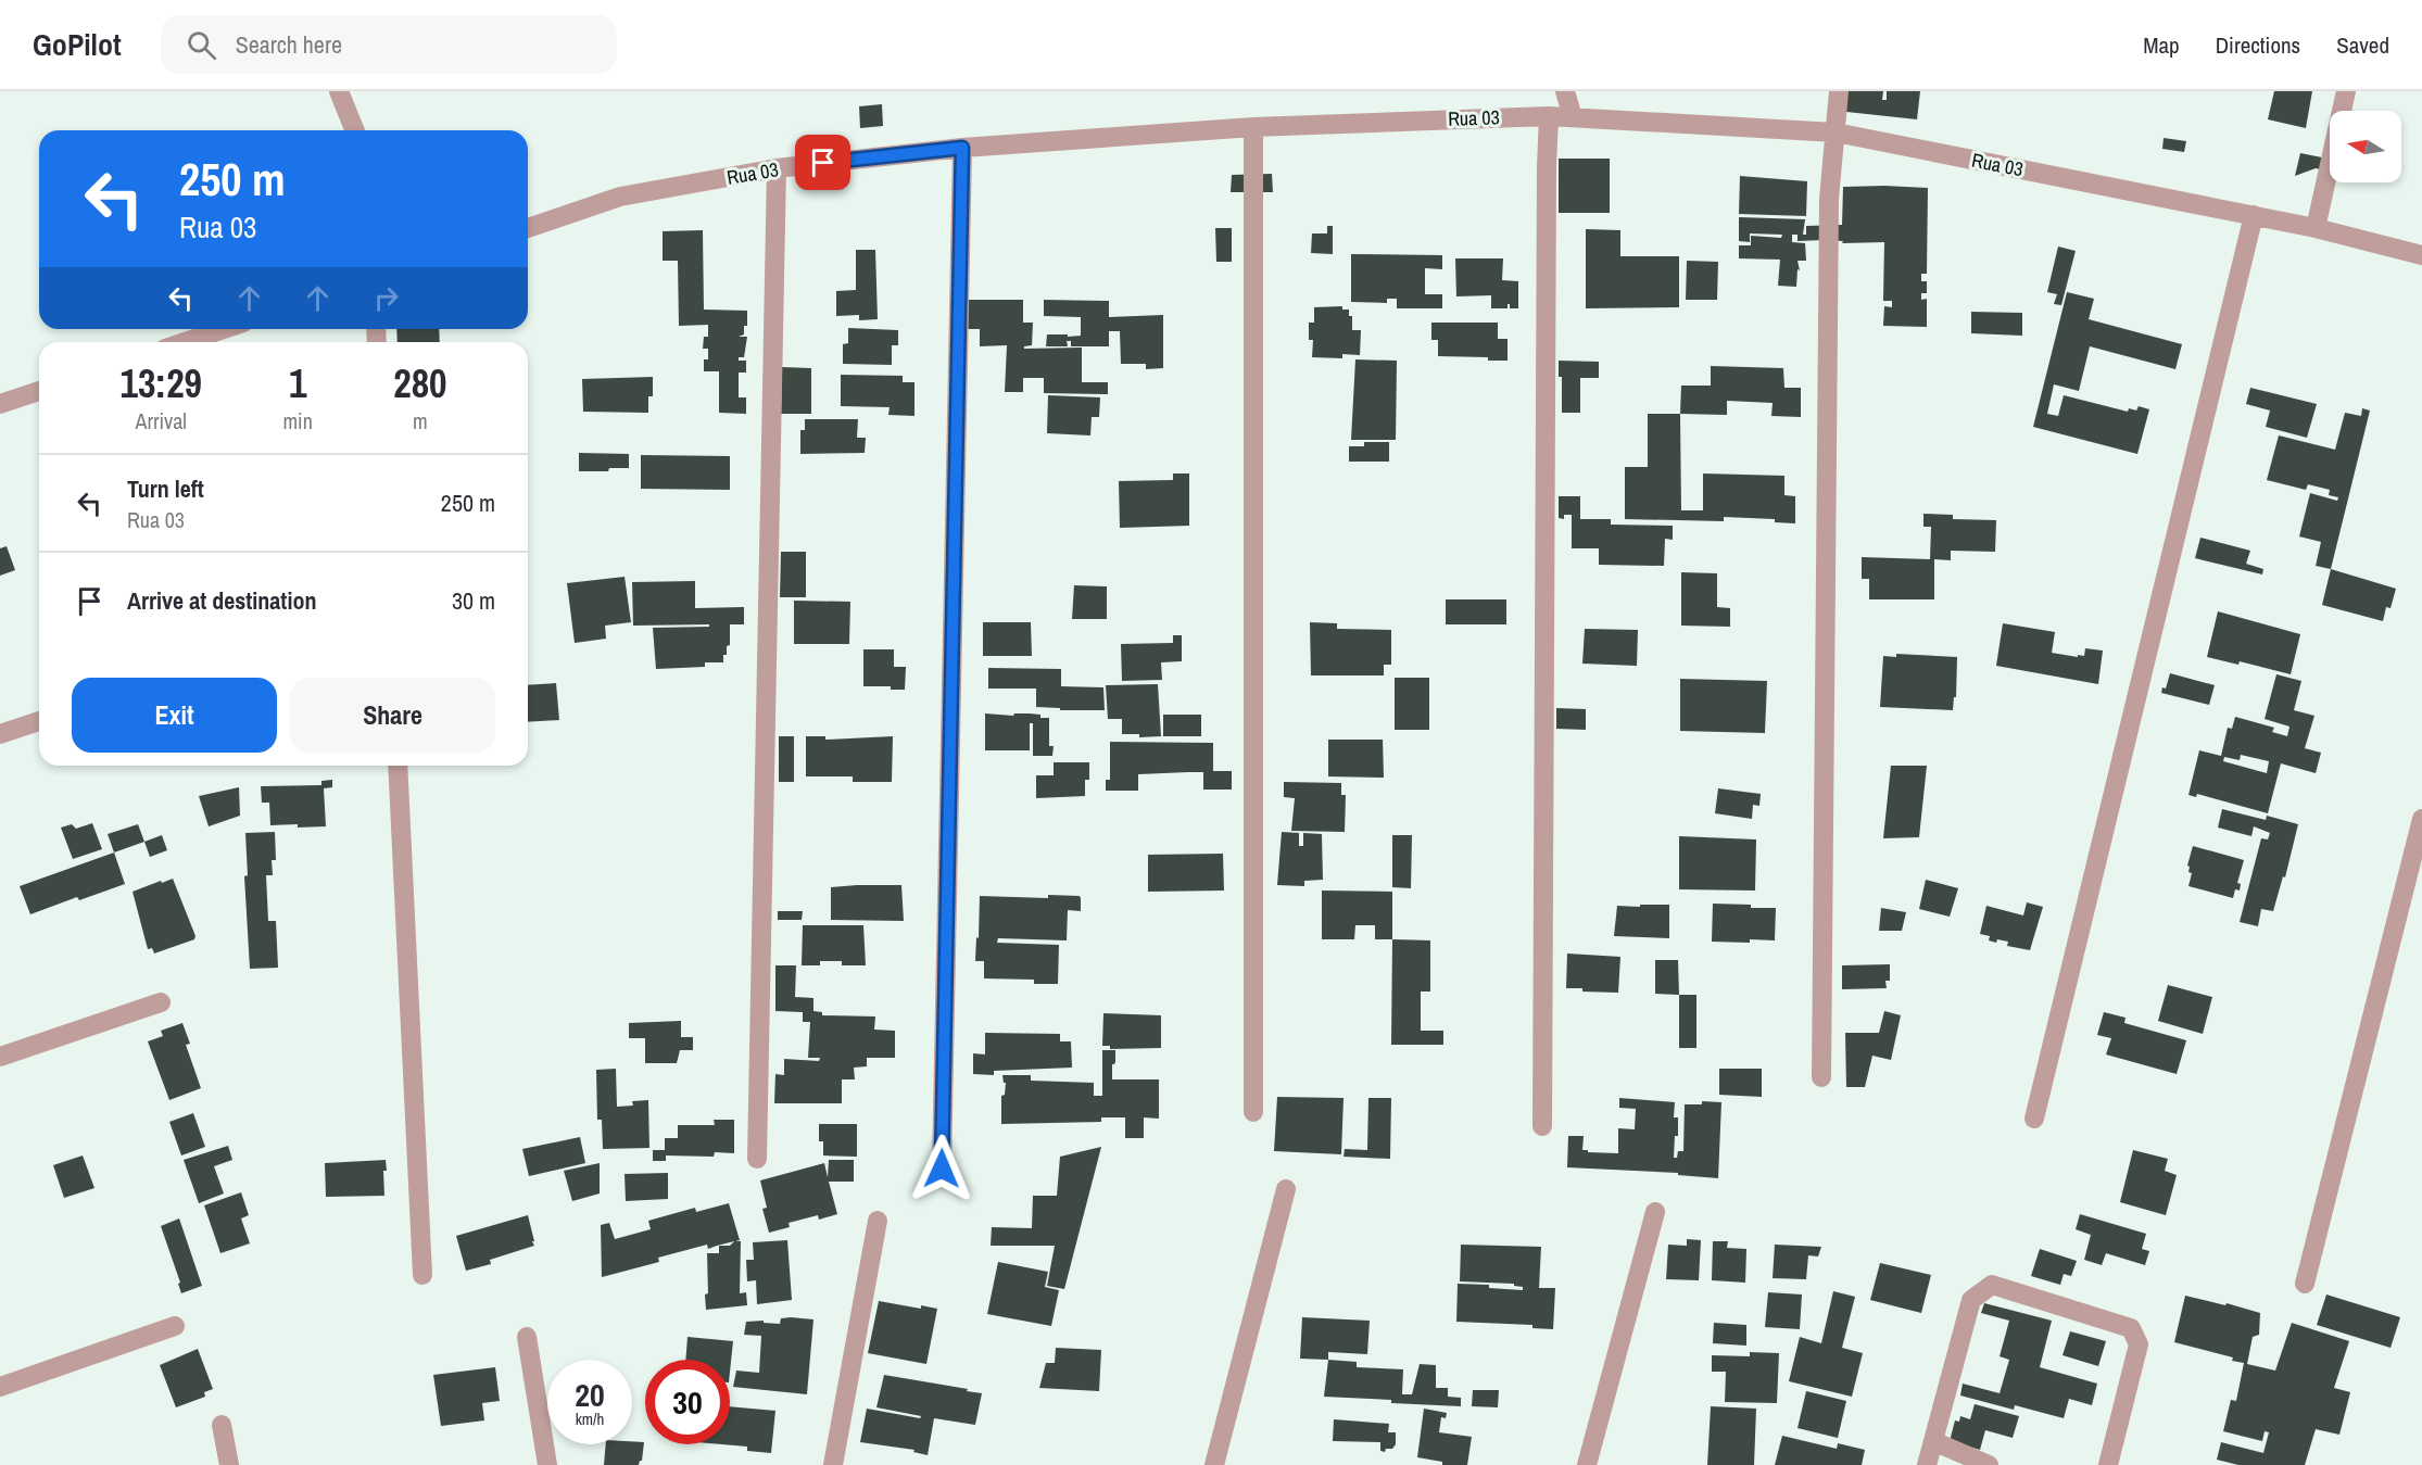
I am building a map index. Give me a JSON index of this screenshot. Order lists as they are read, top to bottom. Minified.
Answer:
{"streets":{"street":["Rua 03"]},"north":"left","page":{"header":"GoPilot","search":"Search here","nav":["Map","Directions","Saved"],"turn":["250 m","Rua 03"],"eta":["13:29","Arrival","1","min","280","m"],"list":[{"name":"Turn left","note":"Rua 03","value":"250 m"},{"name":"Arrive at destination","value":"30 m"}],"buttons":["Exit","Share"],"speed":"20 km/h","limit":"30"}}
